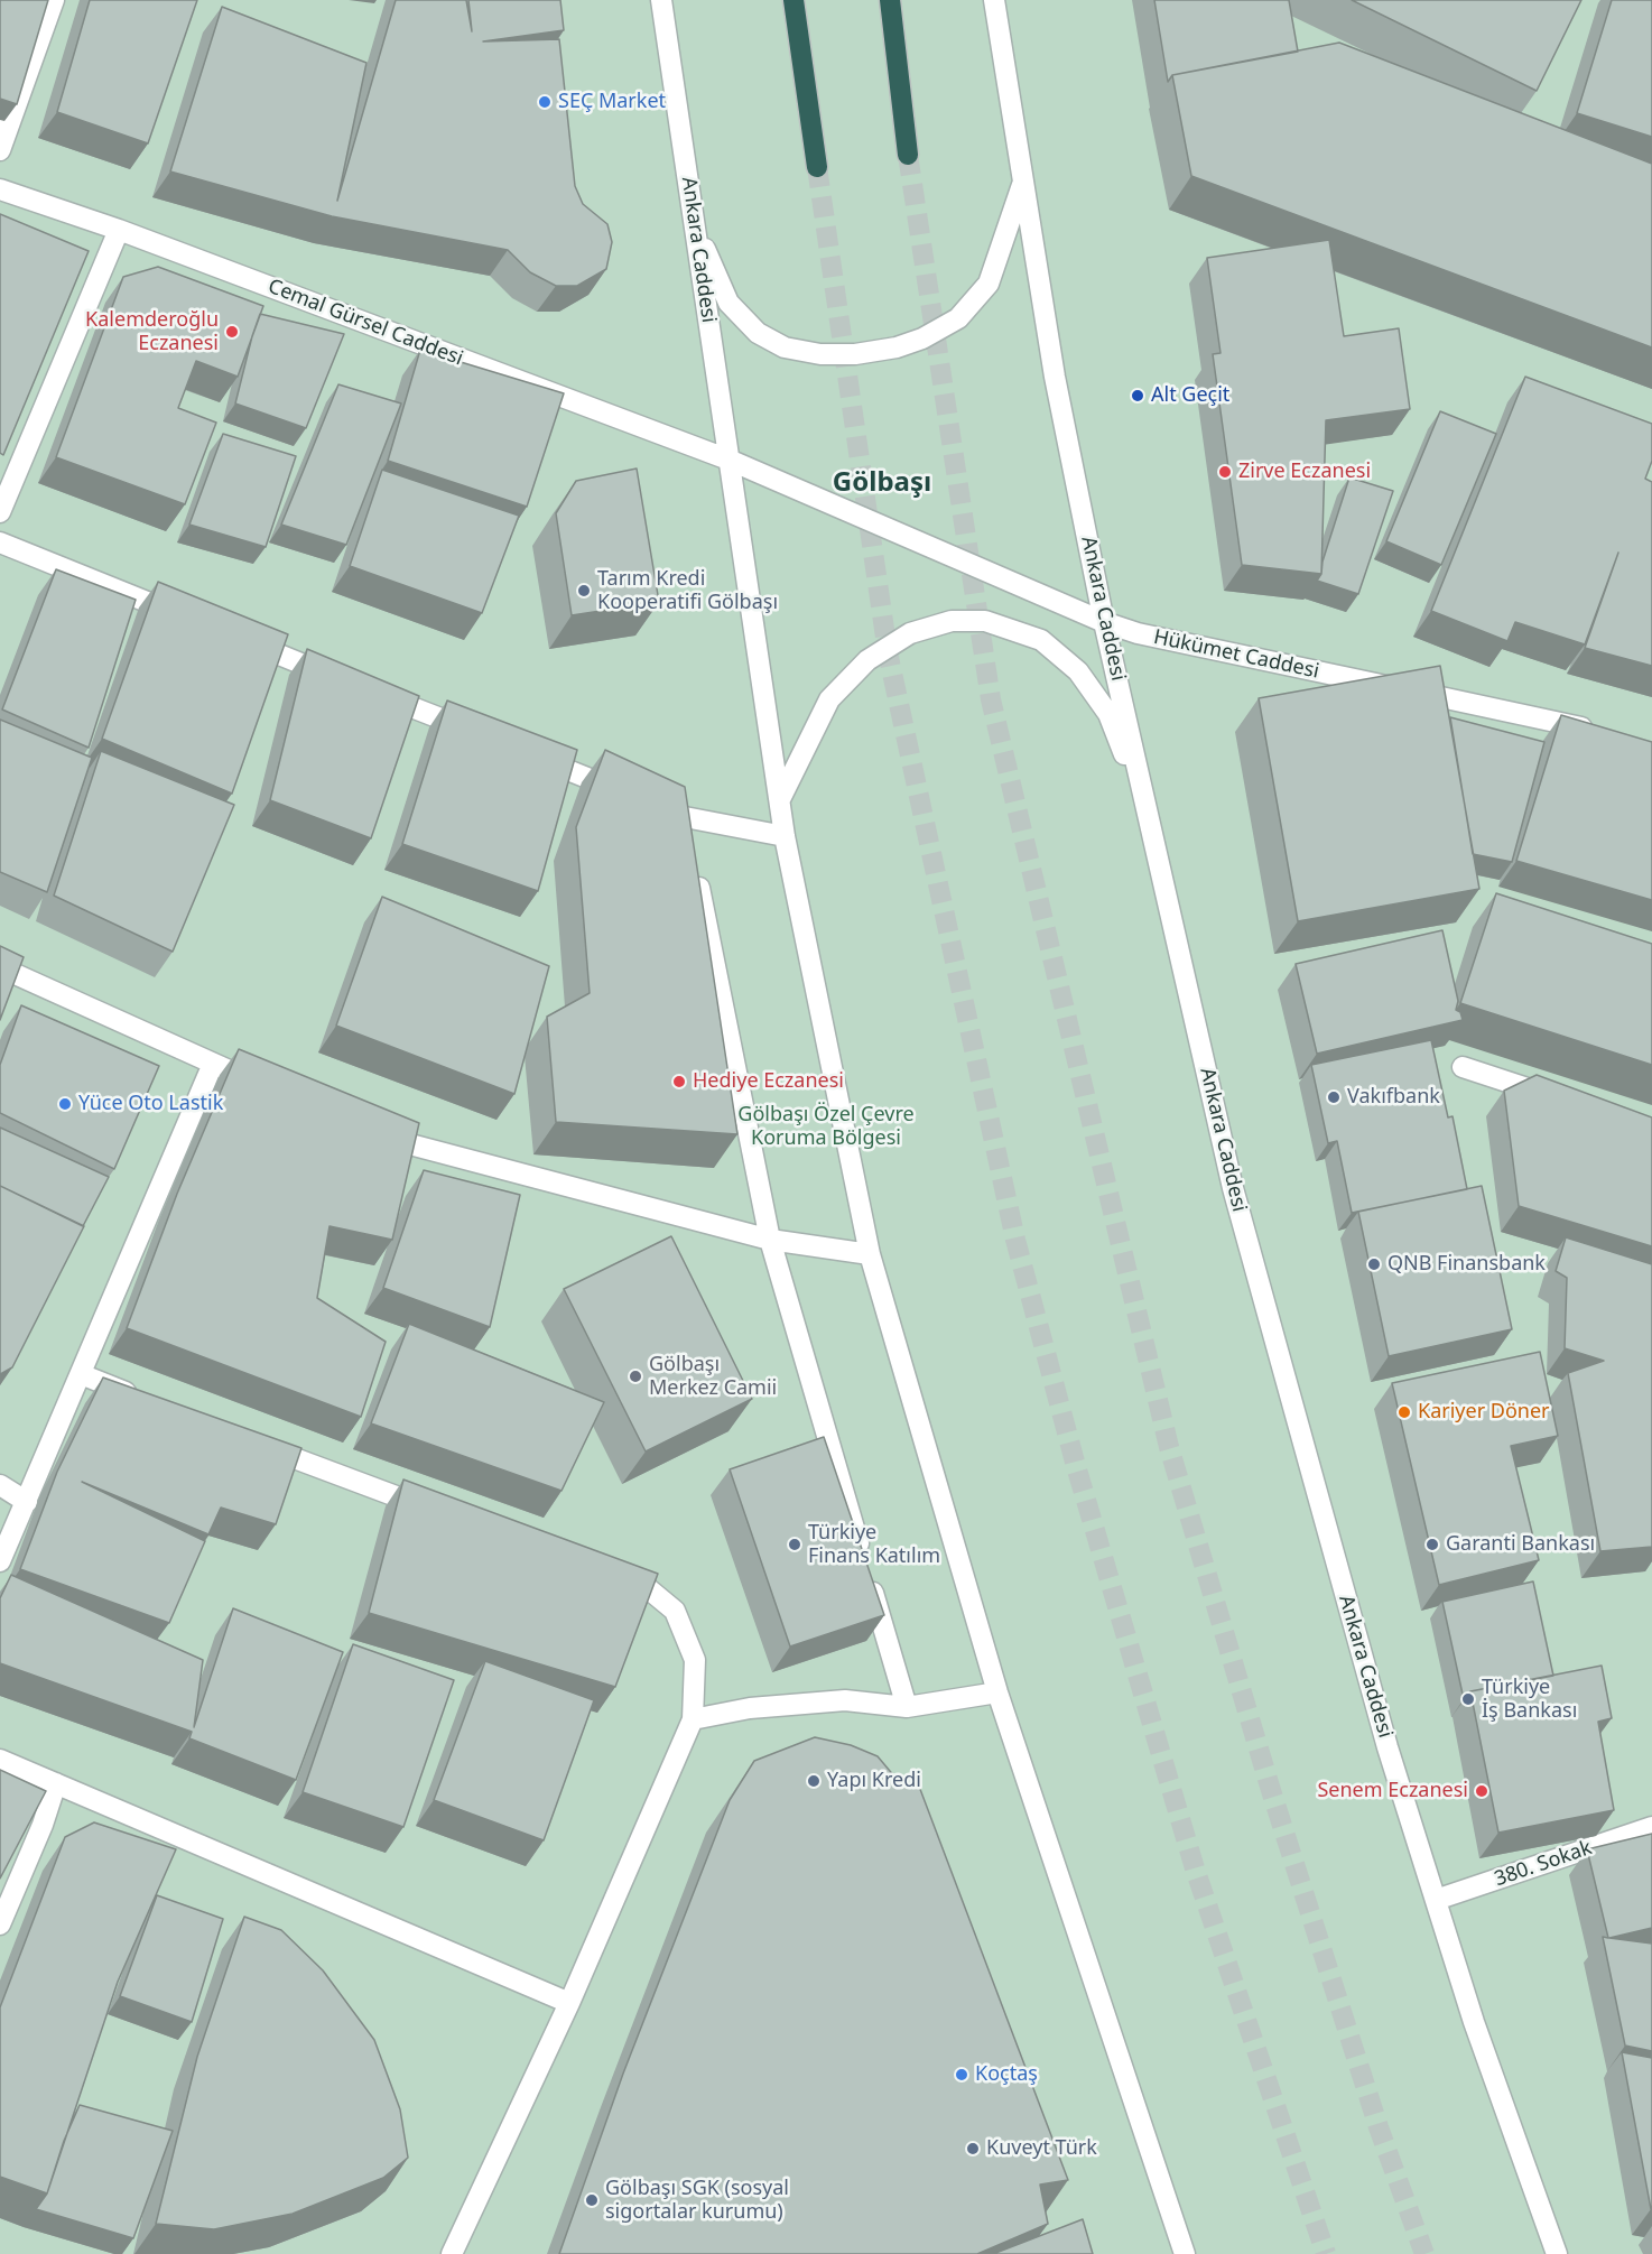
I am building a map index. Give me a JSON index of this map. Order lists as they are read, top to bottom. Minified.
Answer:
{"streets":{"street":["Ankara Caddesi","Cemal Gürsel Caddesi","Hükümet Caddesi","380. Sokak"]},"crossings":[["Ankara Caddesi","Cemal Gürsel Caddesi"],["Ankara Caddesi","Hükümet Caddesi"],["Ankara Caddesi","380. Sokak"],["Cemal Gürsel Caddesi","Hükümet Caddesi"]],"districts":["Gölbaşı"],"parks":["Gölbaşı Özel Çevre Koruma Bölgesi"],"places":["SEÇ Market","Kalemderoğlu Eczanesi","Alt Geçit","Zirve Eczanesi","Tarım Kredi Kooperatifi Gölbaşı","Hediye Eczanesi","Vakıfbank","Yüce Oto Lastik","QNB Finansbank","Gölbaşı Merkez Camii","Kariyer Döner","Türkiye Finans Katılım","Garanti Bankası","Türkiye İş Bankası","Yapı Kredi","Senem Eczanesi","Koçtaş","Kuveyt Türk","Gölbaşı SGK (sosyal sigortalar kurumu)"]}
